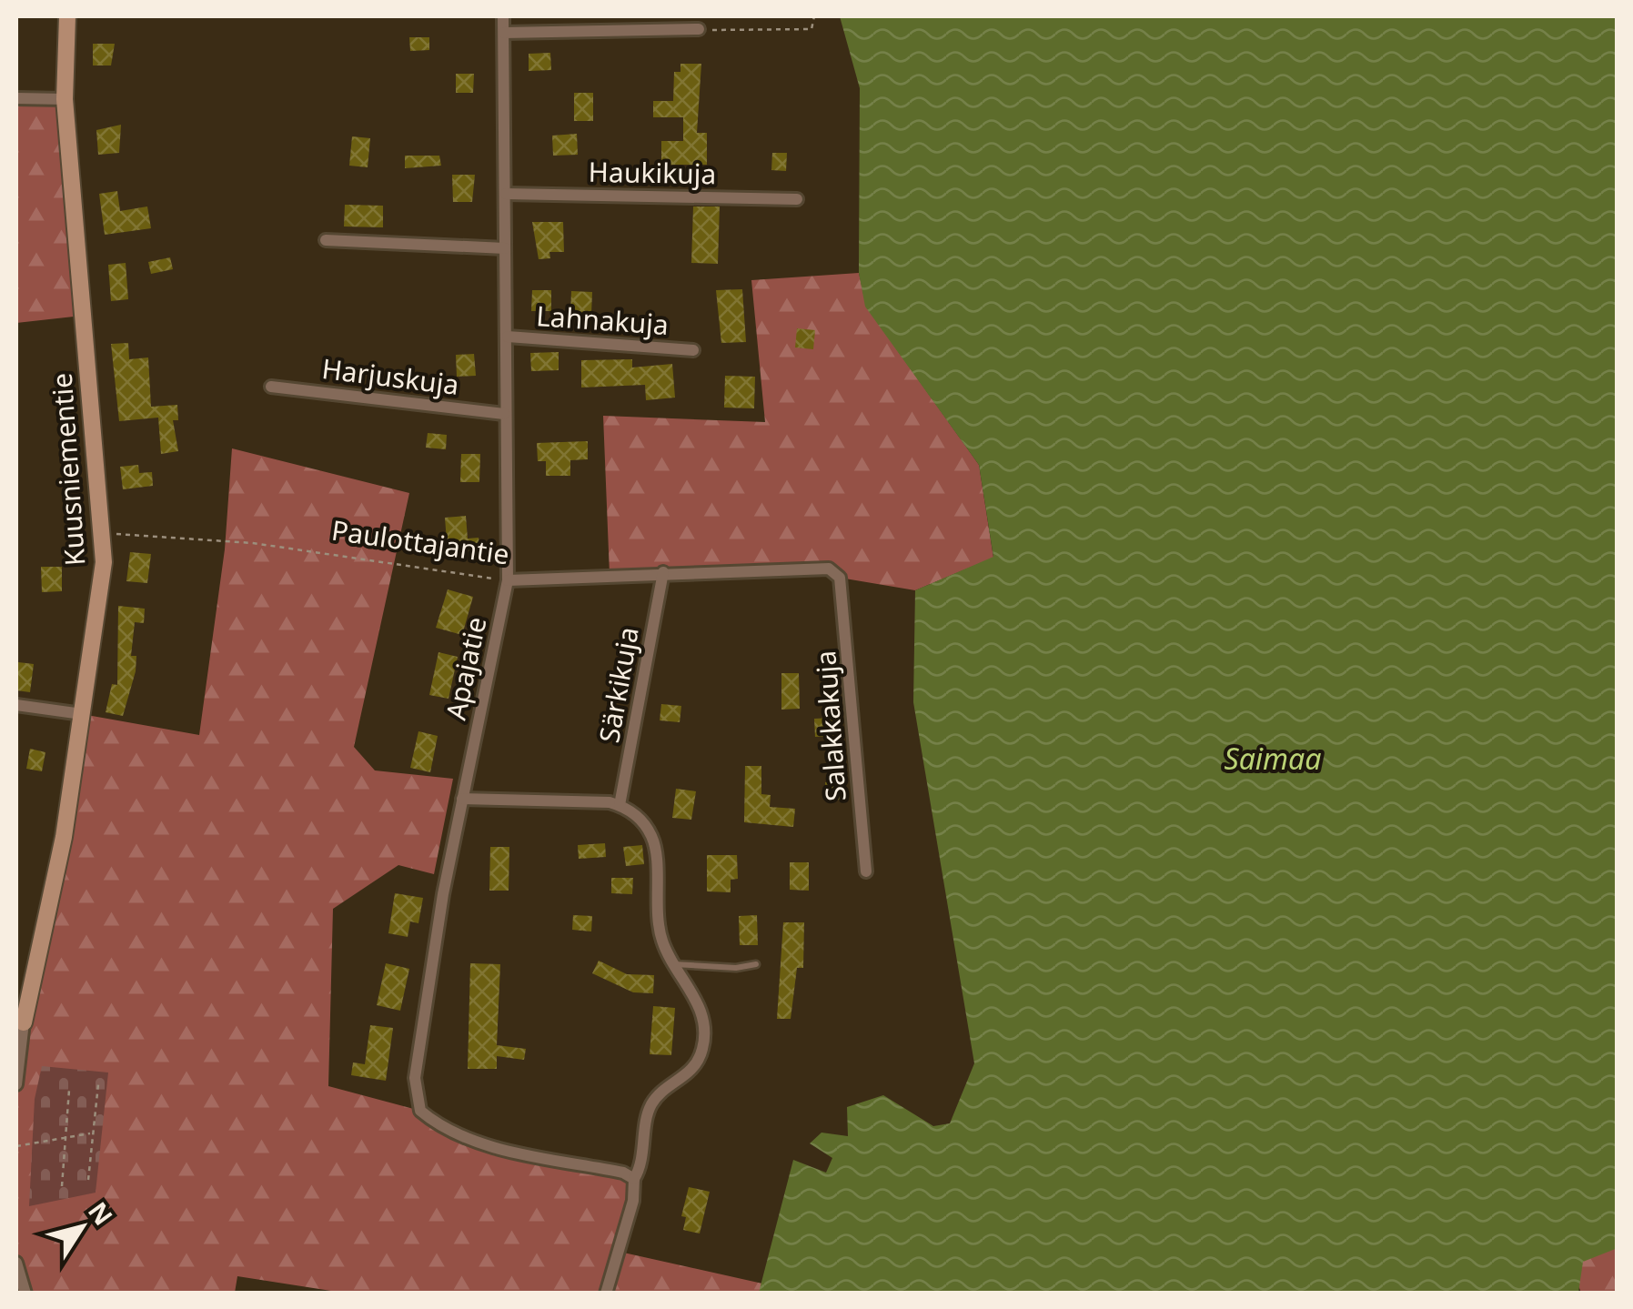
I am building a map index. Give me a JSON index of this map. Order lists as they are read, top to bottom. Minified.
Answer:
{"streets":{"street":["Haukikuja","Lahnakuja","Harjuskuja","Kuusniementie","Paulottajantie","Apajatie","Särkikuja","Salakkakuja"]},"crossings":[["Haukikuja","Apajatie"],["Lahnakuja","Apajatie"],["Harjuskuja","Apajatie"],["Kuusniementie","Paulottajantie"],["Paulottajantie","Apajatie"],["Paulottajantie","Särkikuja"],["Paulottajantie","Salakkakuja"]],"water":["Saimaa"],"north":"top right"}
